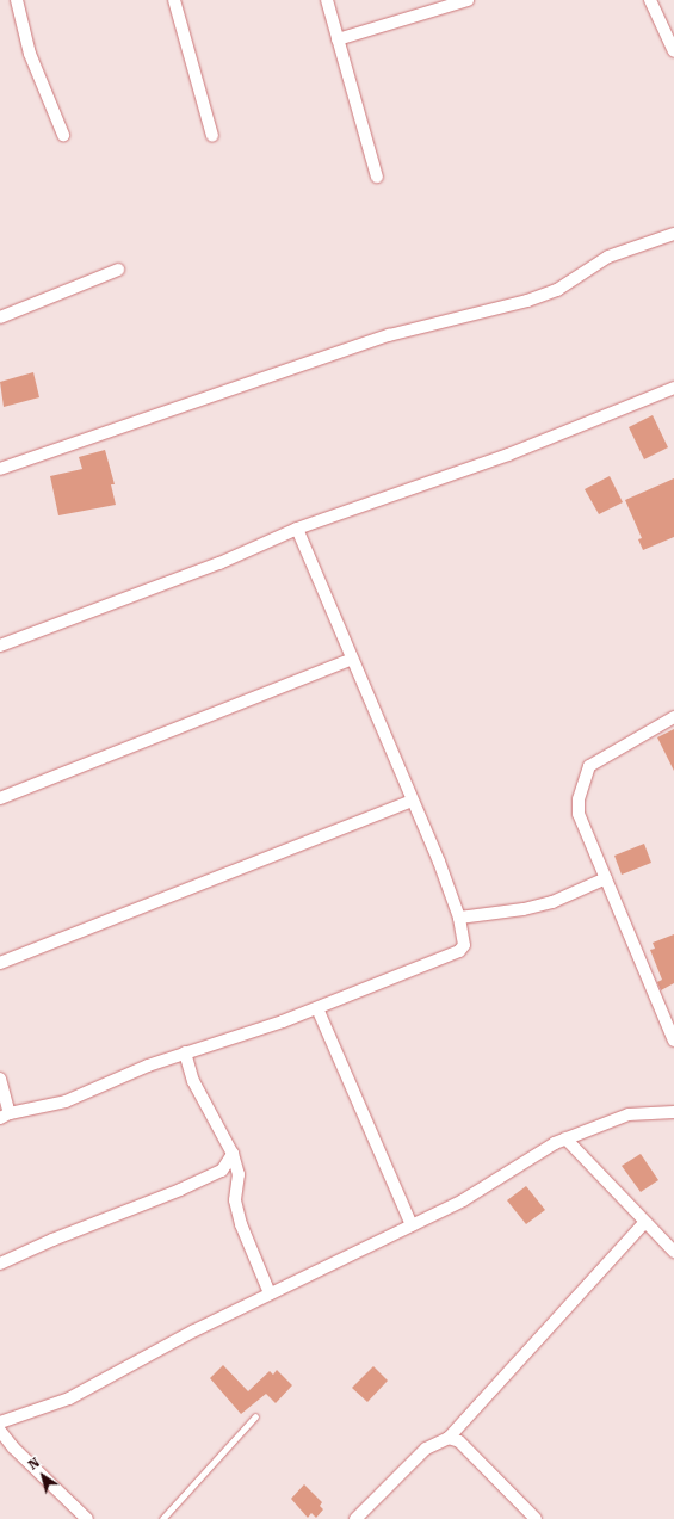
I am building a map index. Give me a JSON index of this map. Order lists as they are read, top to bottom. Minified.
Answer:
{"north":"top left"}
